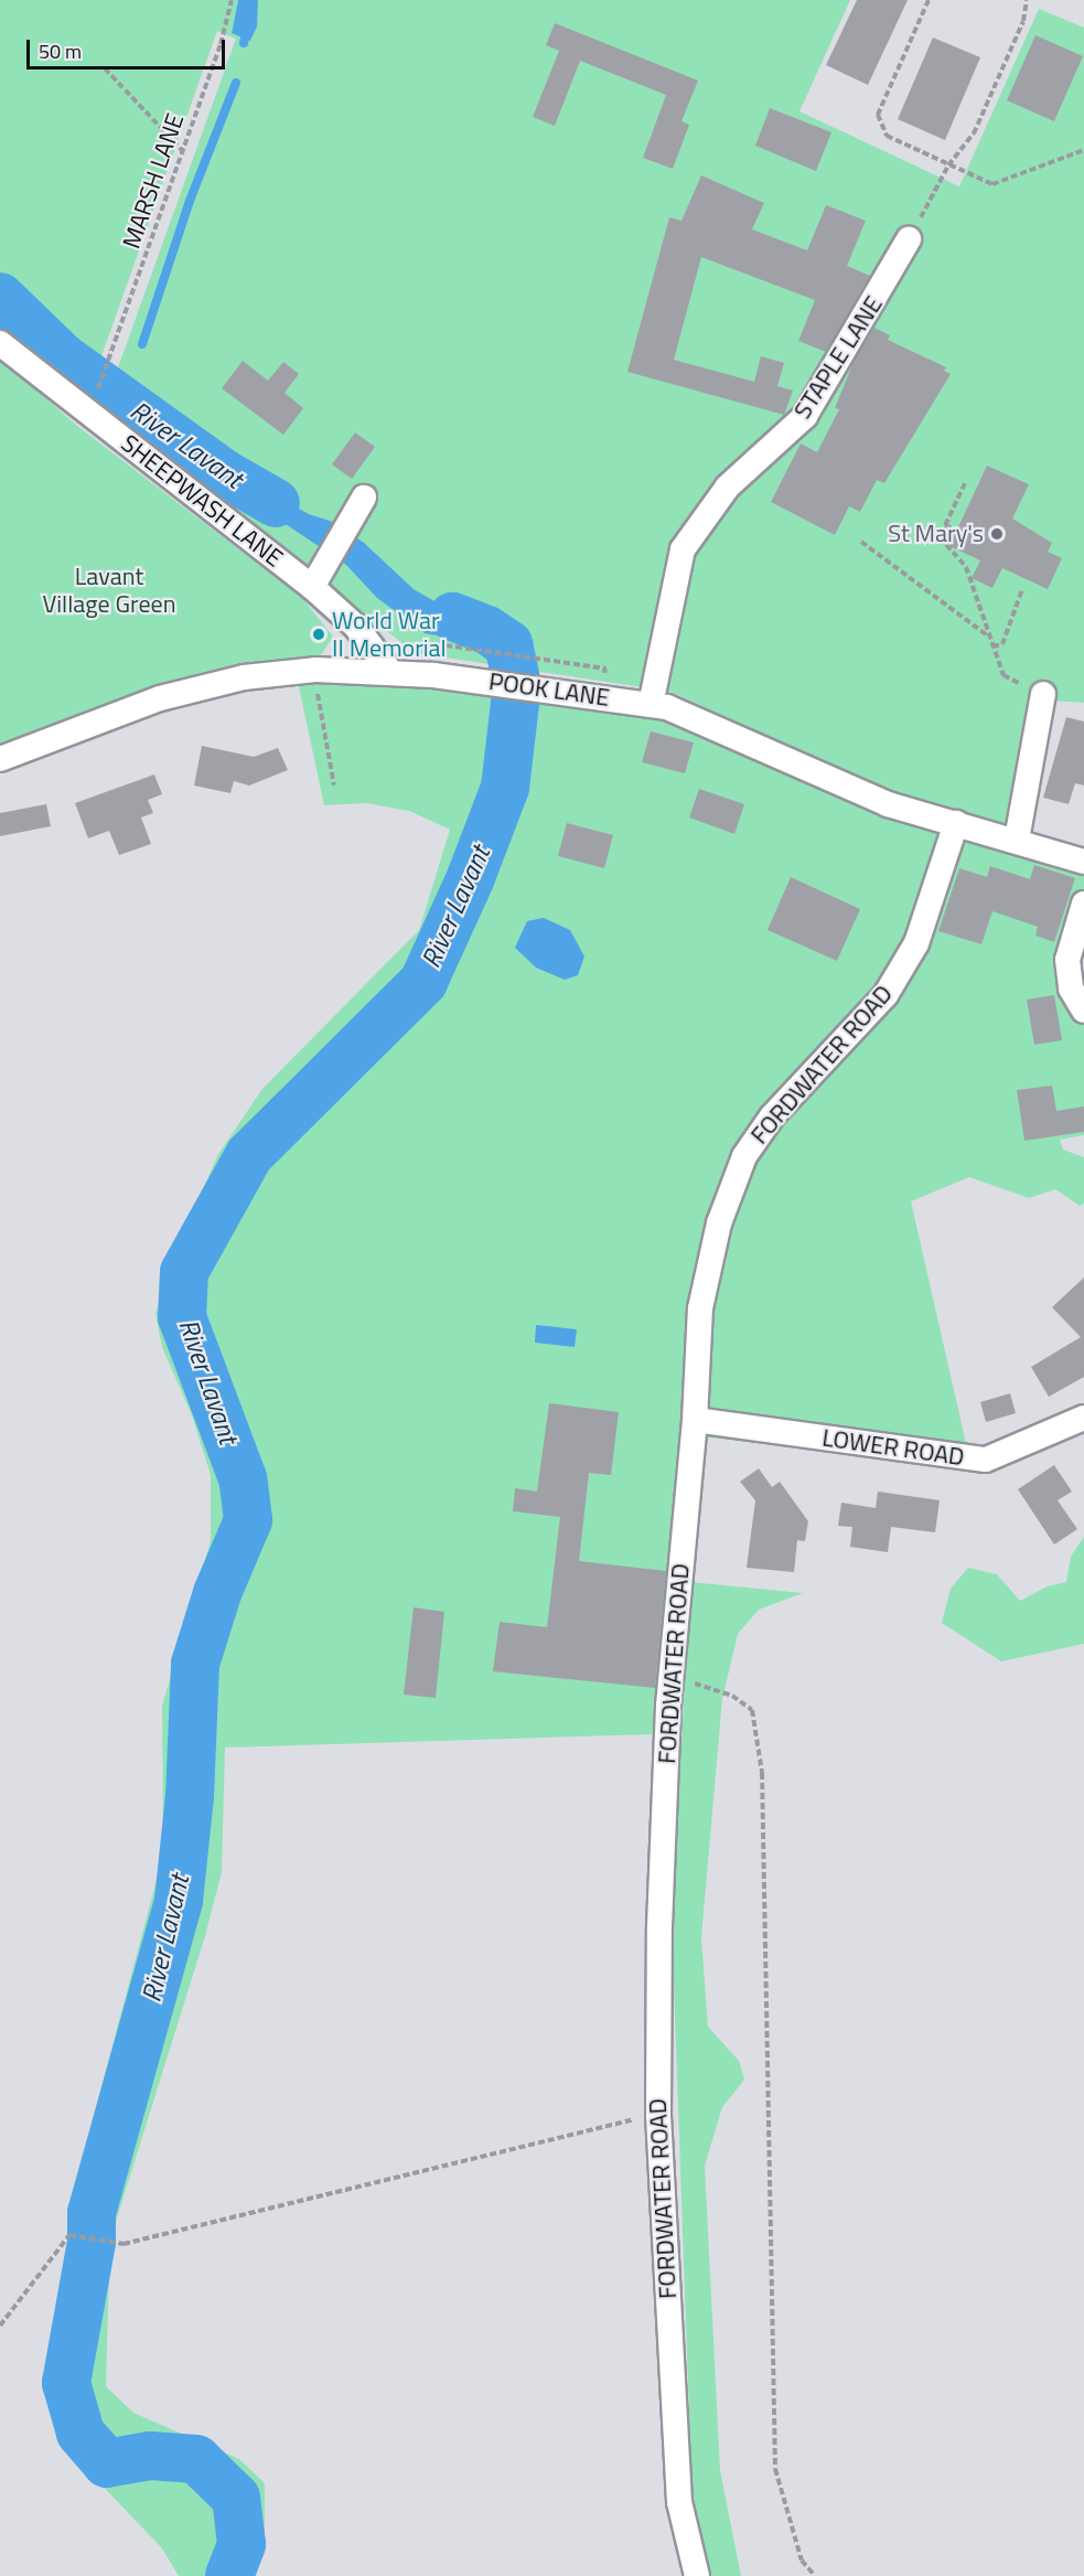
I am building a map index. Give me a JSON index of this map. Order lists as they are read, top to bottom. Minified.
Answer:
{"streets":{"street":["STAPLE LANE","SHEEPWASH LANE","POOK LANE","FORDWATER ROAD","LOWER ROAD"],"path":["MARSH LANE"]},"crossings":[["STAPLE LANE","POOK LANE"],["SHEEPWASH LANE","POOK LANE"],["POOK LANE","FORDWATER ROAD"],["FORDWATER ROAD","LOWER ROAD"]],"water":["River Lavant"],"parks":["Lavant Village Green"],"places":["St Mary's","World War II Memorial"],"scale_bar":"50 m"}
